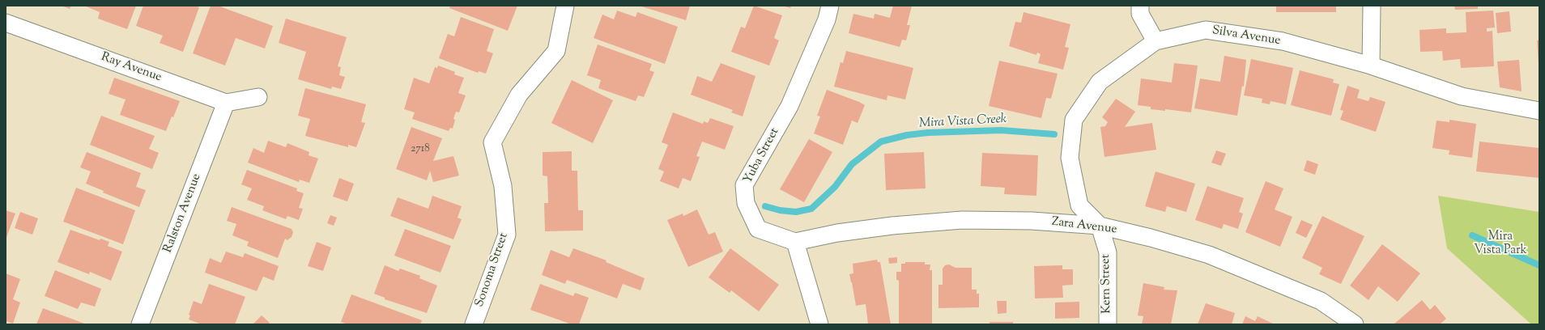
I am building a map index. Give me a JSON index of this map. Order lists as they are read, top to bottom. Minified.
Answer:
{"streets":{"street":["Silva Avenue","Ray Avenue","Yuba Street","Ralston Avenue","Zara Avenue","Sonoma Street","Kern Street"]},"crossings":[["Silva Avenue","Zara Avenue"],["Silva Avenue","Kern Street"],["Ray Avenue","Ralston Avenue"],["Yuba Street","Zara Avenue"],["Zara Avenue","Kern Street"]],"water":["Mira Vista Creek"],"parks":["Mira Vista Park"],"house_numbers":["2718"]}
